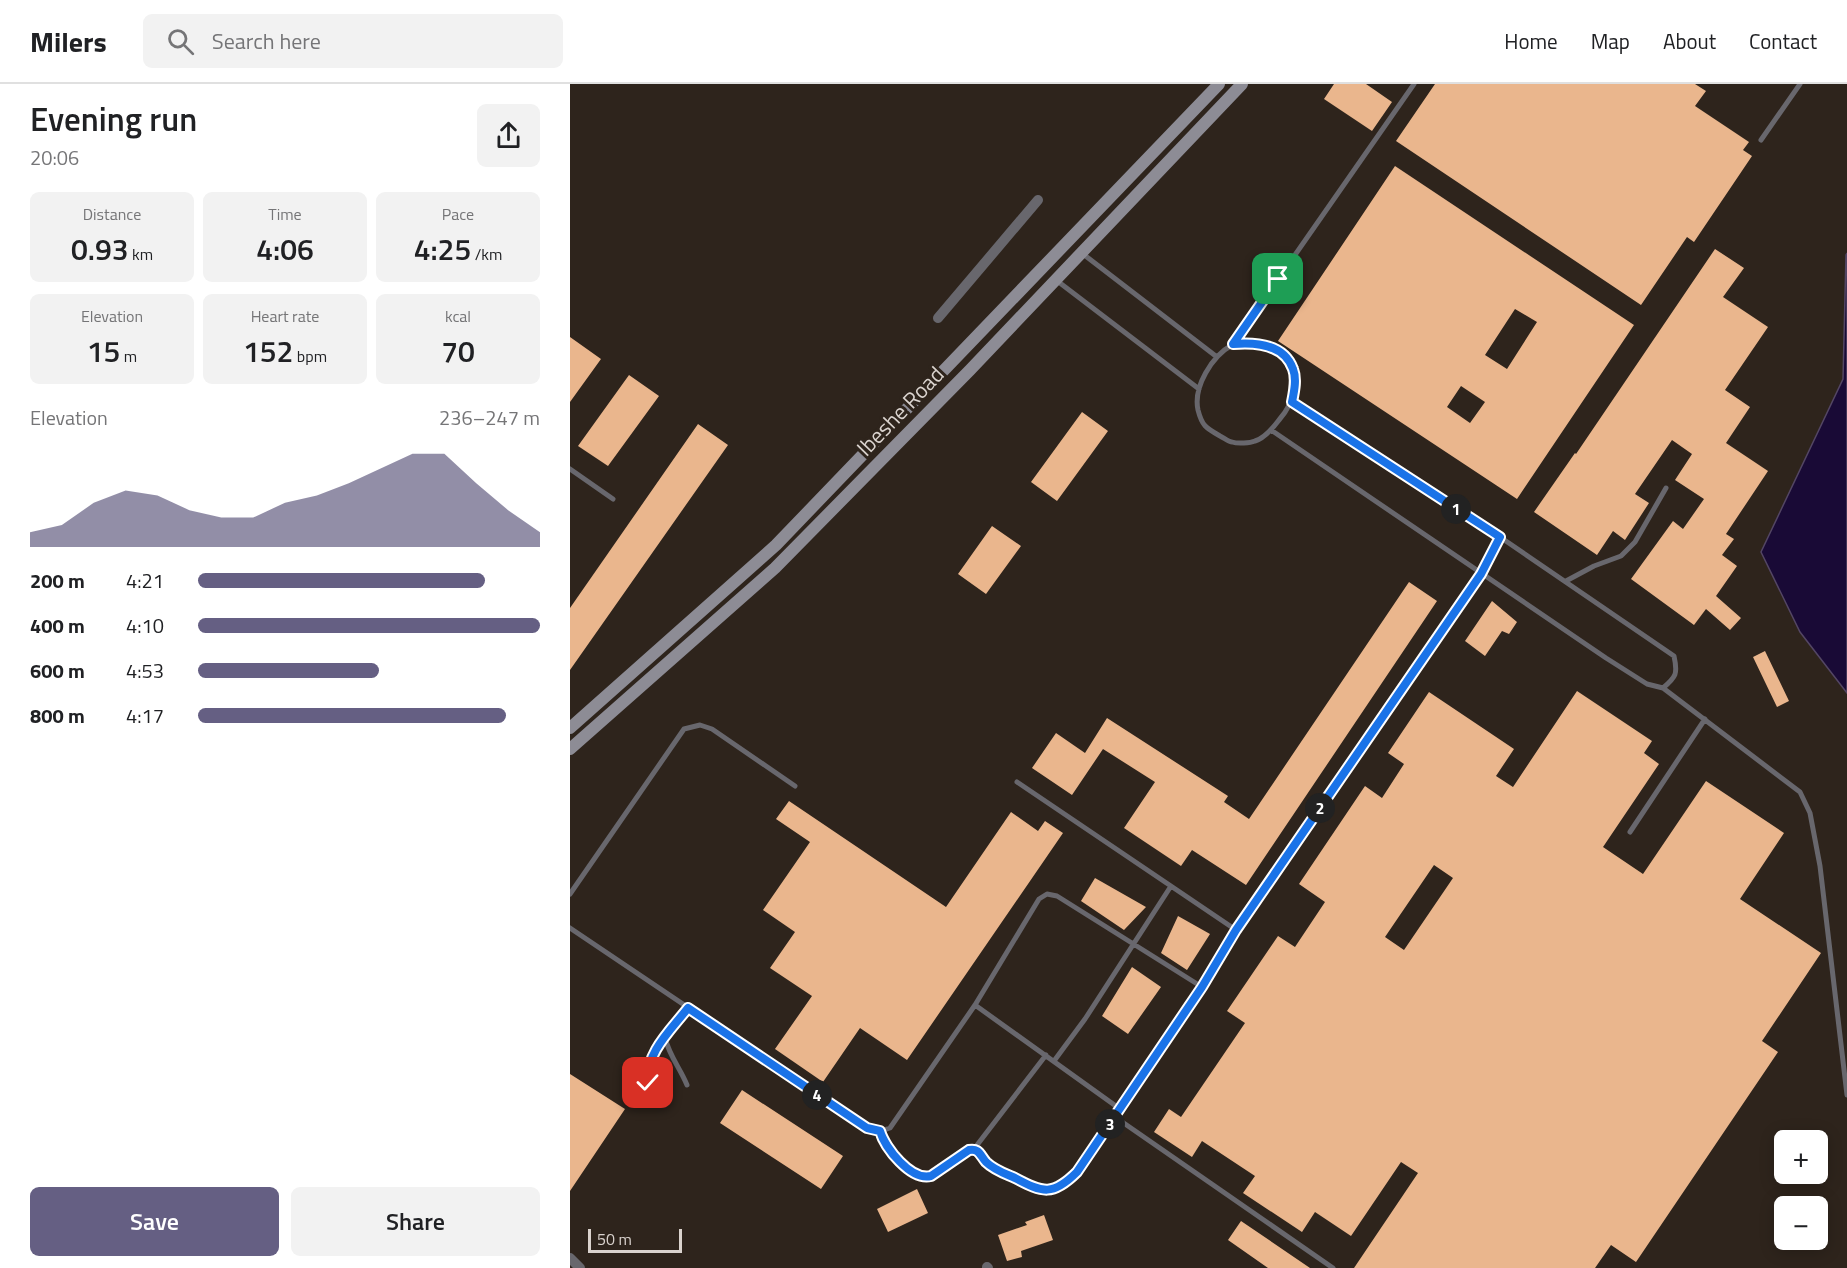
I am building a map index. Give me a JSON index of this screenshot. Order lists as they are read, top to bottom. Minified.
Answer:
{"streets":{"main road":["Ibeshe Road"]},"scale_bar":"50 m","page":{"header":"Milers","search":"Search here","nav":["Home","Map","About","Contact"],"heading":["Evening run","20:06"],"stats":[["Distance","0.93 km"],["Time","4:06"],["Pace","4:25 /km"],["Elevation","15 m"],["Heart rate","152 bpm"],["kcal","70"]],"chart":["Elevation","236–247 m"],"pins":["1","2","4","3"],"list":[{"name":"200 m","note":"4:21"},{"name":"400 m","note":"4:10"},{"name":"600 m","note":"4:53"},{"name":"800 m","note":"4:17"}],"map_buttons":["+","−"],"buttons":["Save","Share"],"scale":"50 m"}}
